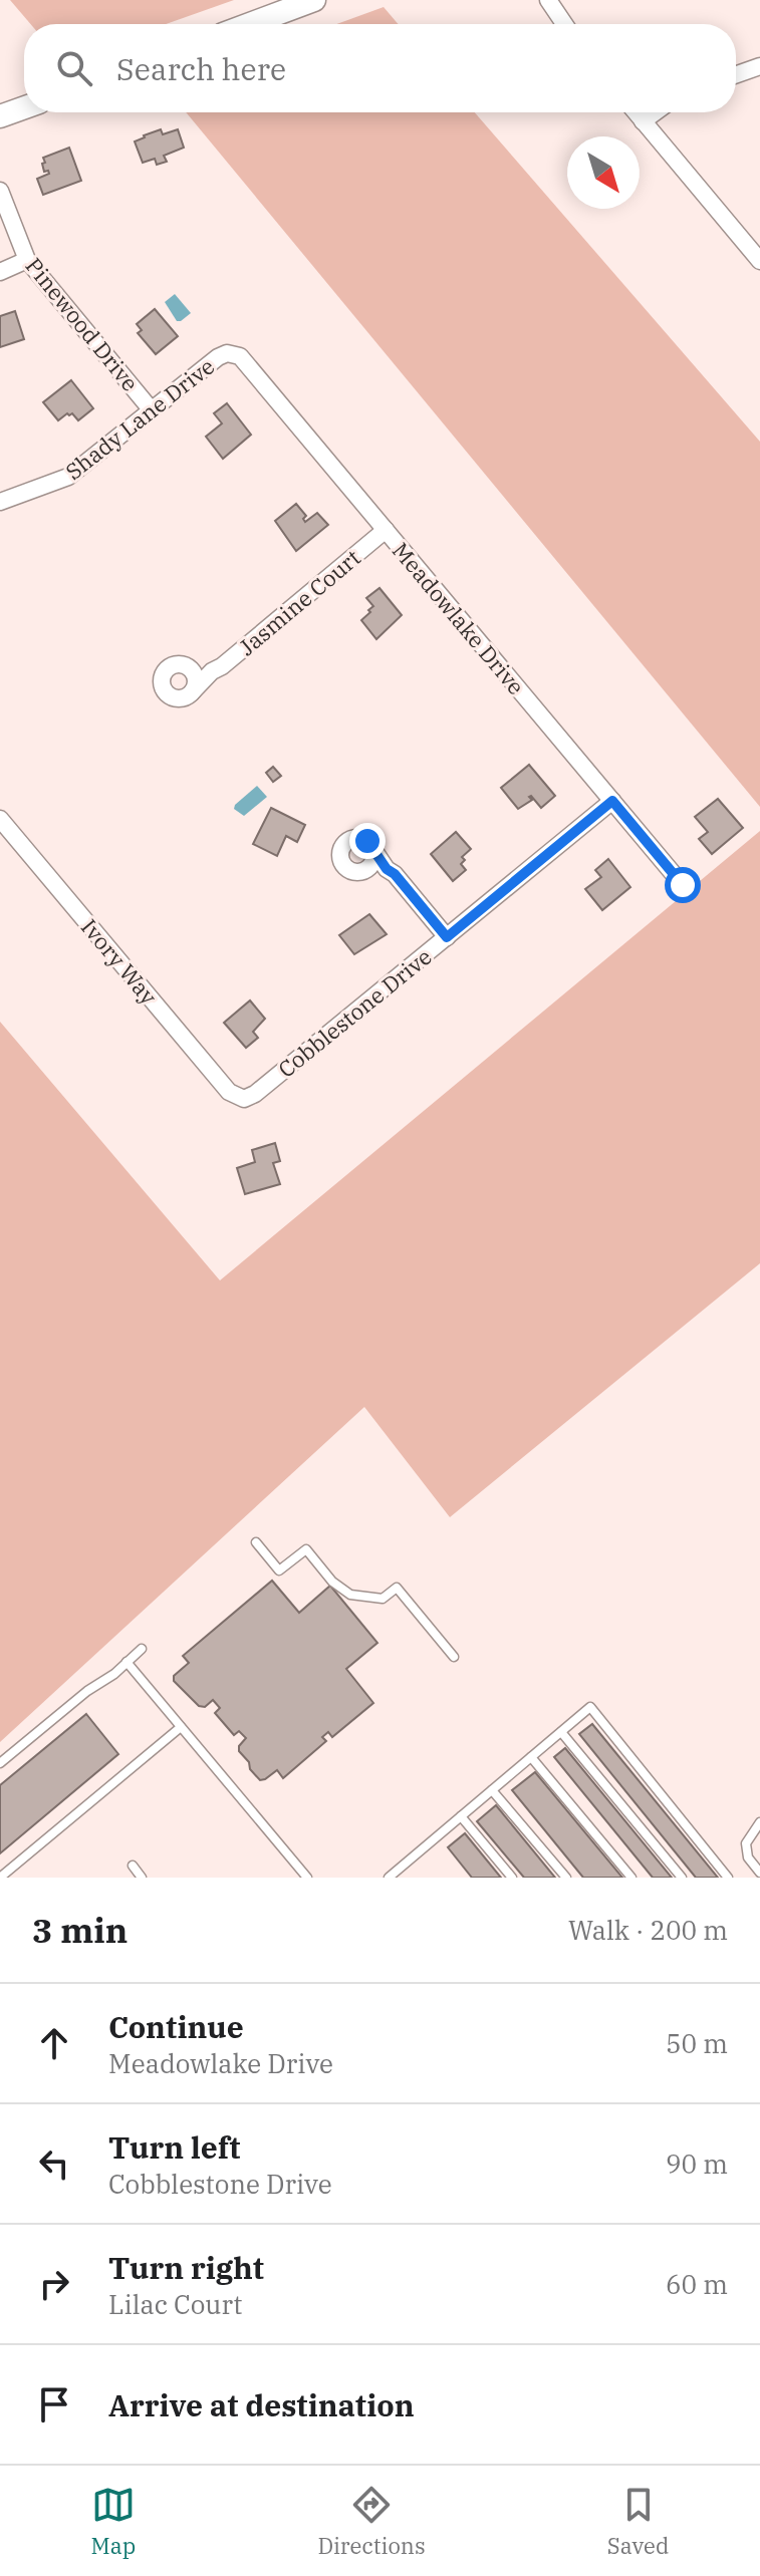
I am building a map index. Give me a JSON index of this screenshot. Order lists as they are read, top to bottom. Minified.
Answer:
{"streets":{"street":["Pinewood Drive","Shady Lane Drive","Jasmine Court","Meadowlake Drive","Ivory Way","Cobblestone Drive"]},"crossings":[["Pinewood Drive","Shady Lane Drive"],["Shady Lane Drive","Meadowlake Drive"],["Jasmine Court","Meadowlake Drive"],["Meadowlake Drive","Cobblestone Drive"],["Ivory Way","Cobblestone Drive"]],"north":"bottom right","page":{"search":"Search here","heading":["3 min","Walk · 200 m"],"list":[["Continue","Meadowlake Drive","50 m"],["Turn left","Cobblestone Drive","90 m"],["Turn right","Lilac Court","60 m"],"Arrive at destination"],"nav":["Map","Directions","Saved"]}}
